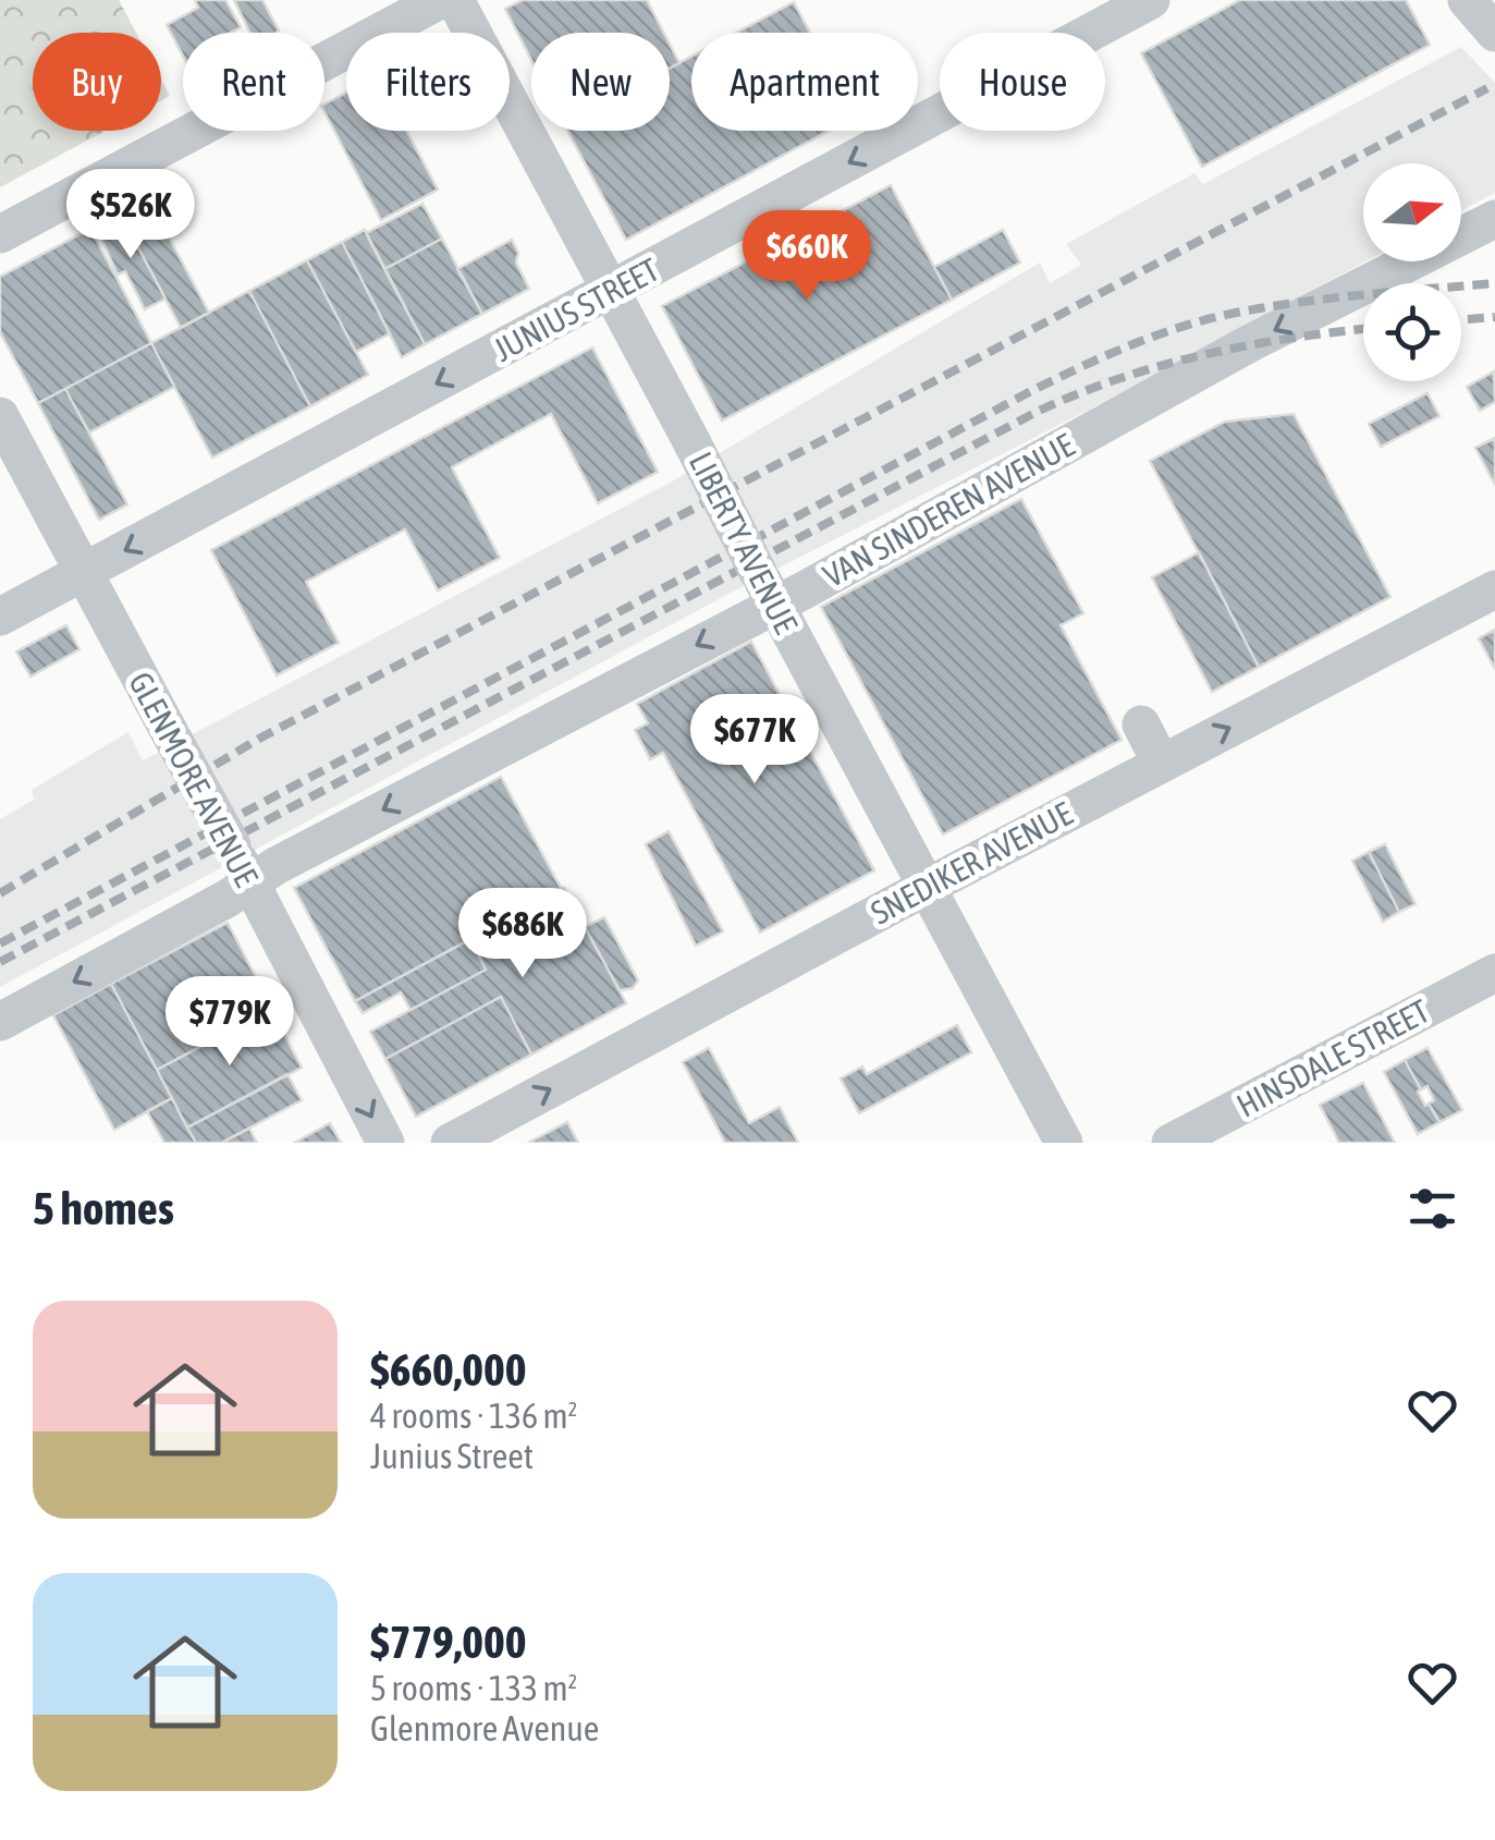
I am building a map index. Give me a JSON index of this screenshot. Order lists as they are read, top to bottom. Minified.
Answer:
{"streets":{"street":["JUNIUS STREET","VAN SINDEREN AVENUE","LIBERTY AVENUE","GLENMORE AVENUE","SNEDIKER AVENUE","HINSDALE STREET"]},"crossings":[["JUNIUS STREET","LIBERTY AVENUE"],["JUNIUS STREET","GLENMORE AVENUE"],["VAN SINDEREN AVENUE","LIBERTY AVENUE"],["VAN SINDEREN AVENUE","GLENMORE AVENUE"],["LIBERTY AVENUE","SNEDIKER AVENUE"]],"one_way":["VAN SINDEREN AVENUE","GLENMORE AVENUE","SNEDIKER AVENUE"],"north":"right","page":{"chip":["Buy","Rent","Filters","New","Apartment","House"],"price":["$526K","$660K","$677K","$686K","$779K"],"heading":"5 homes","list":[{"name":"$660,000","note":"4 rooms · 136 m² · Junius Street"},{"name":"$779,000","note":"5 rooms · 133 m² · Glenmore Avenue"}]}}
